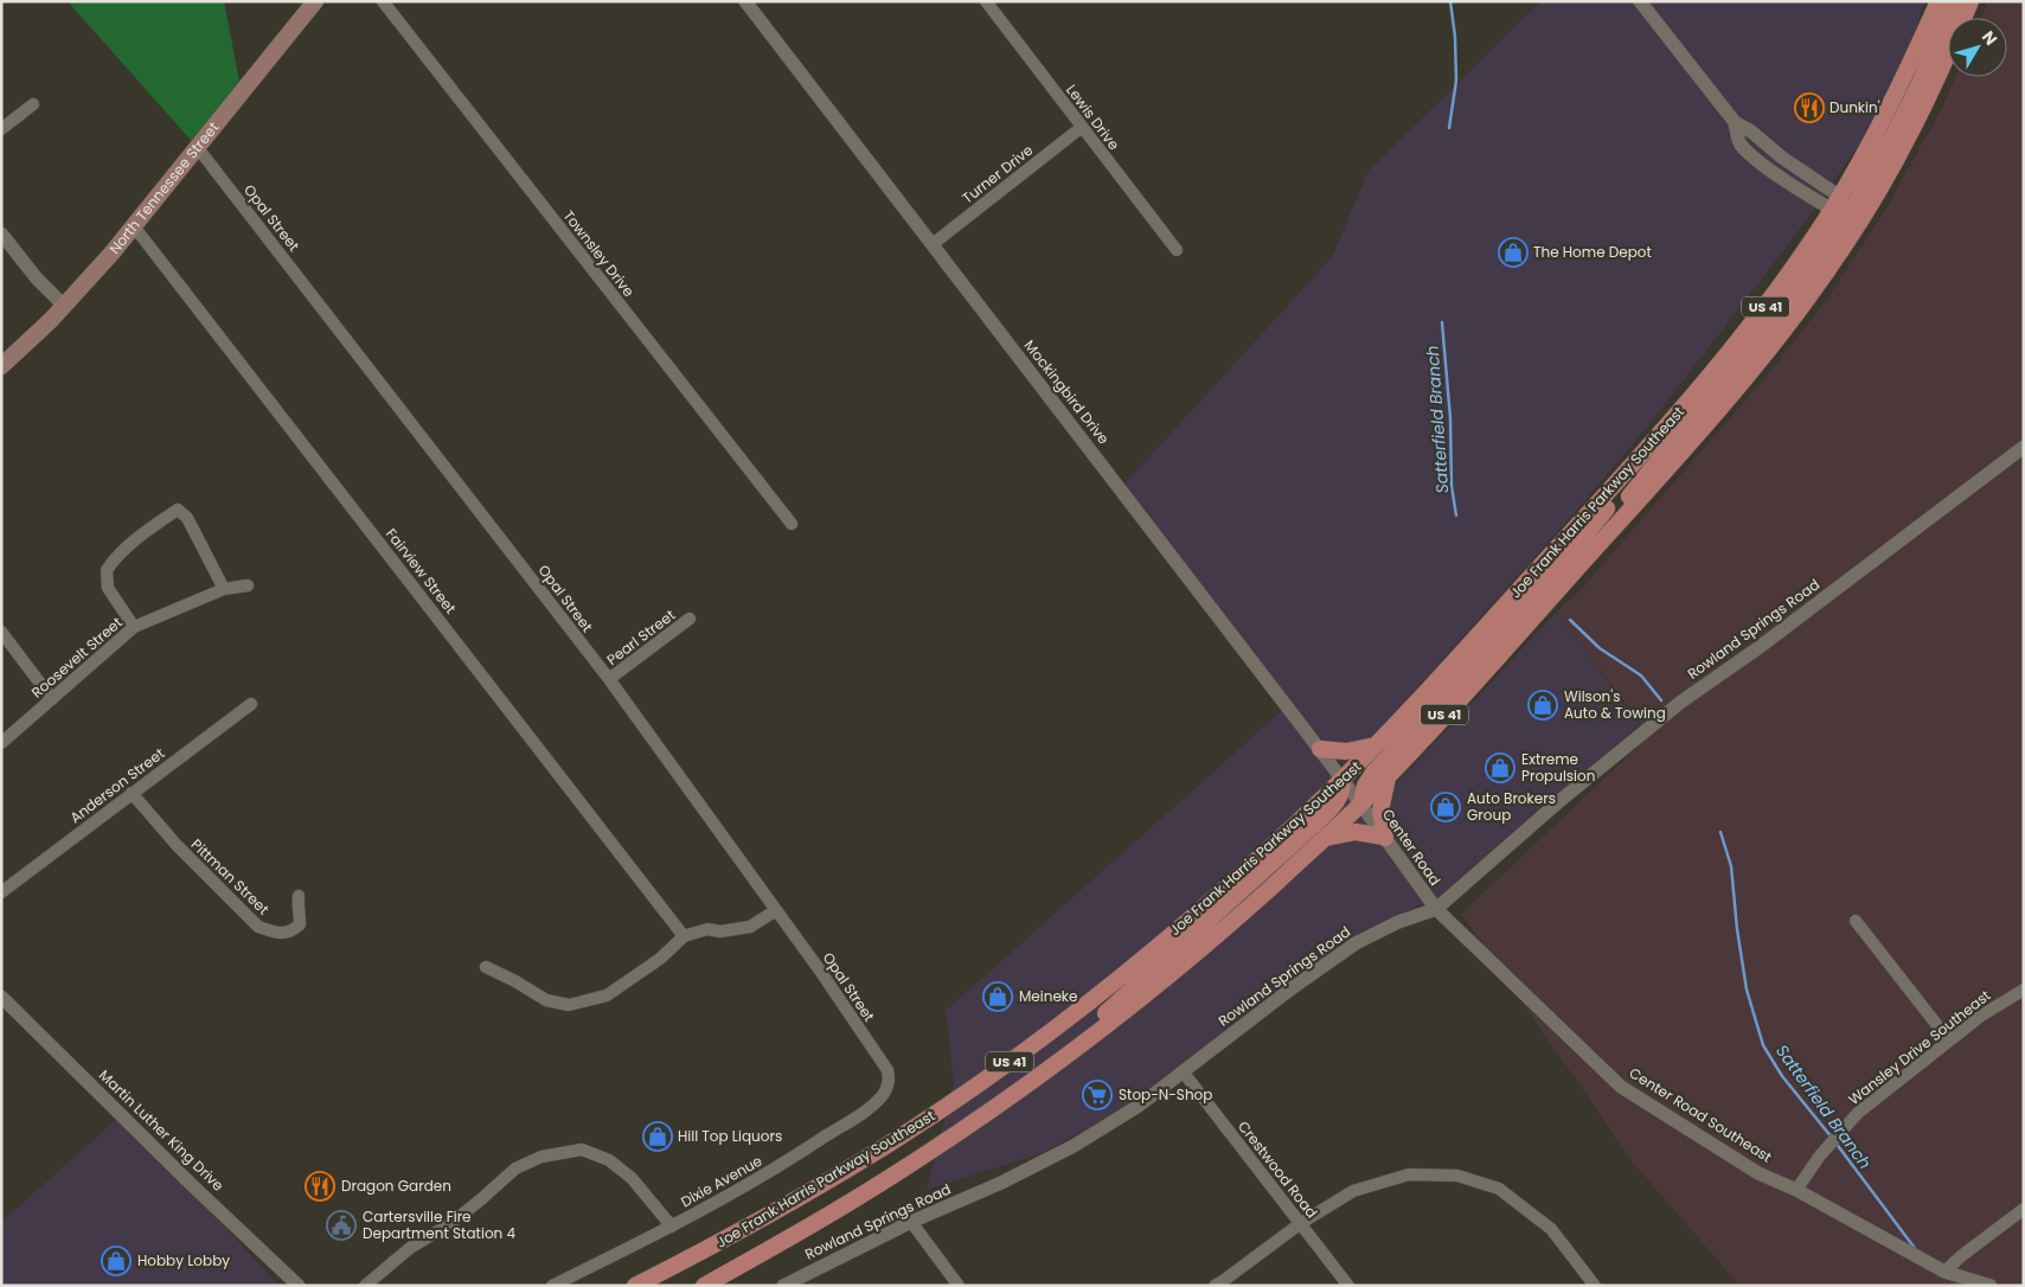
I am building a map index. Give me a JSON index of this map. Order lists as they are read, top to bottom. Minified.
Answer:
{"streets":{"main road":["North Tennessee Street","US 41","Joe Frank Harris Parkway Southeast"],"street":["Lewis Drive","Turner Drive","Opal Street","Townsley Drive","Mockingbird Drive","Fairview Street","Rowland Springs Road","Pearl Street","Roosevelt Street","Anderson Street","Center Road","Pittman Street","Wansley Drive Southeast","Center Road Southeast","Martin Luther King Drive","Crestwood Road","Dixie Avenue"]},"crossings":[["Lewis Drive","Turner Drive"],["Turner Drive","Mockingbird Drive"],["North Tennessee Street","Opal Street"],["North Tennessee Street","Fairview Street"],["Opal Street","Pearl Street"],["Opal Street","Dixie Avenue"],["Mockingbird Drive","Joe Frank Harris Parkway Southeast"],["Mockingbird Drive","Center Road"],["Joe Frank Harris Parkway Southeast","Center Road"],["Rowland Springs Road","Center Road"],["Rowland Springs Road","Center Road Southeast"],["Rowland Springs Road","Crestwood Road"],["Anderson Street","Pittman Street"],["Center Road","Center Road Southeast"],["Wansley Drive Southeast","Center Road Southeast"]],"water":["Satterfield Branch"],"places":{"restaurant":["Dunkin'","Dragon Garden"],"shop":["The Home Depot","Wilson's Auto & Towing","Extreme Propulsion","Auto Brokers Group","Meineke","Hill Top Liquors","Hobby Lobby"],"supermarket":["Stop-N-Shop"],"public building":["Cartersville Fire Department Station 4"]},"north":"top right"}
